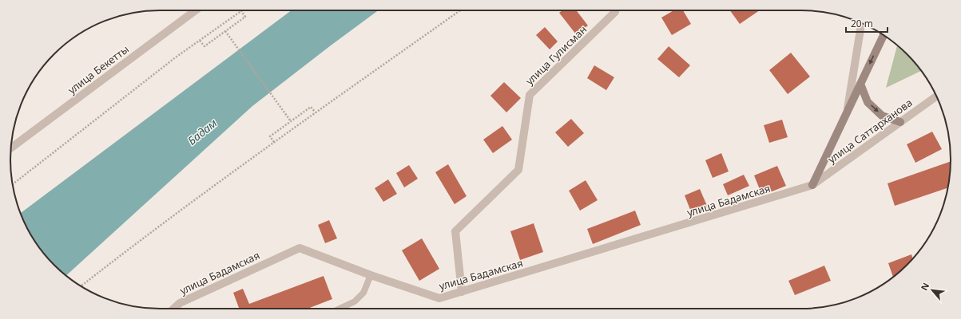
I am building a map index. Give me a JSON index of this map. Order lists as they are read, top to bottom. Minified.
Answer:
{"streets":{"street":["улица Гулисман","улица Бекетты","улица Саттарханова","улица Бадамская"]},"crossings":[["улица Гулисман","улица Бадамская"],["улица Саттарханова","улица Бадамская"]],"water":["Бадам"],"scale_bar":"20 m","north":"top left"}
